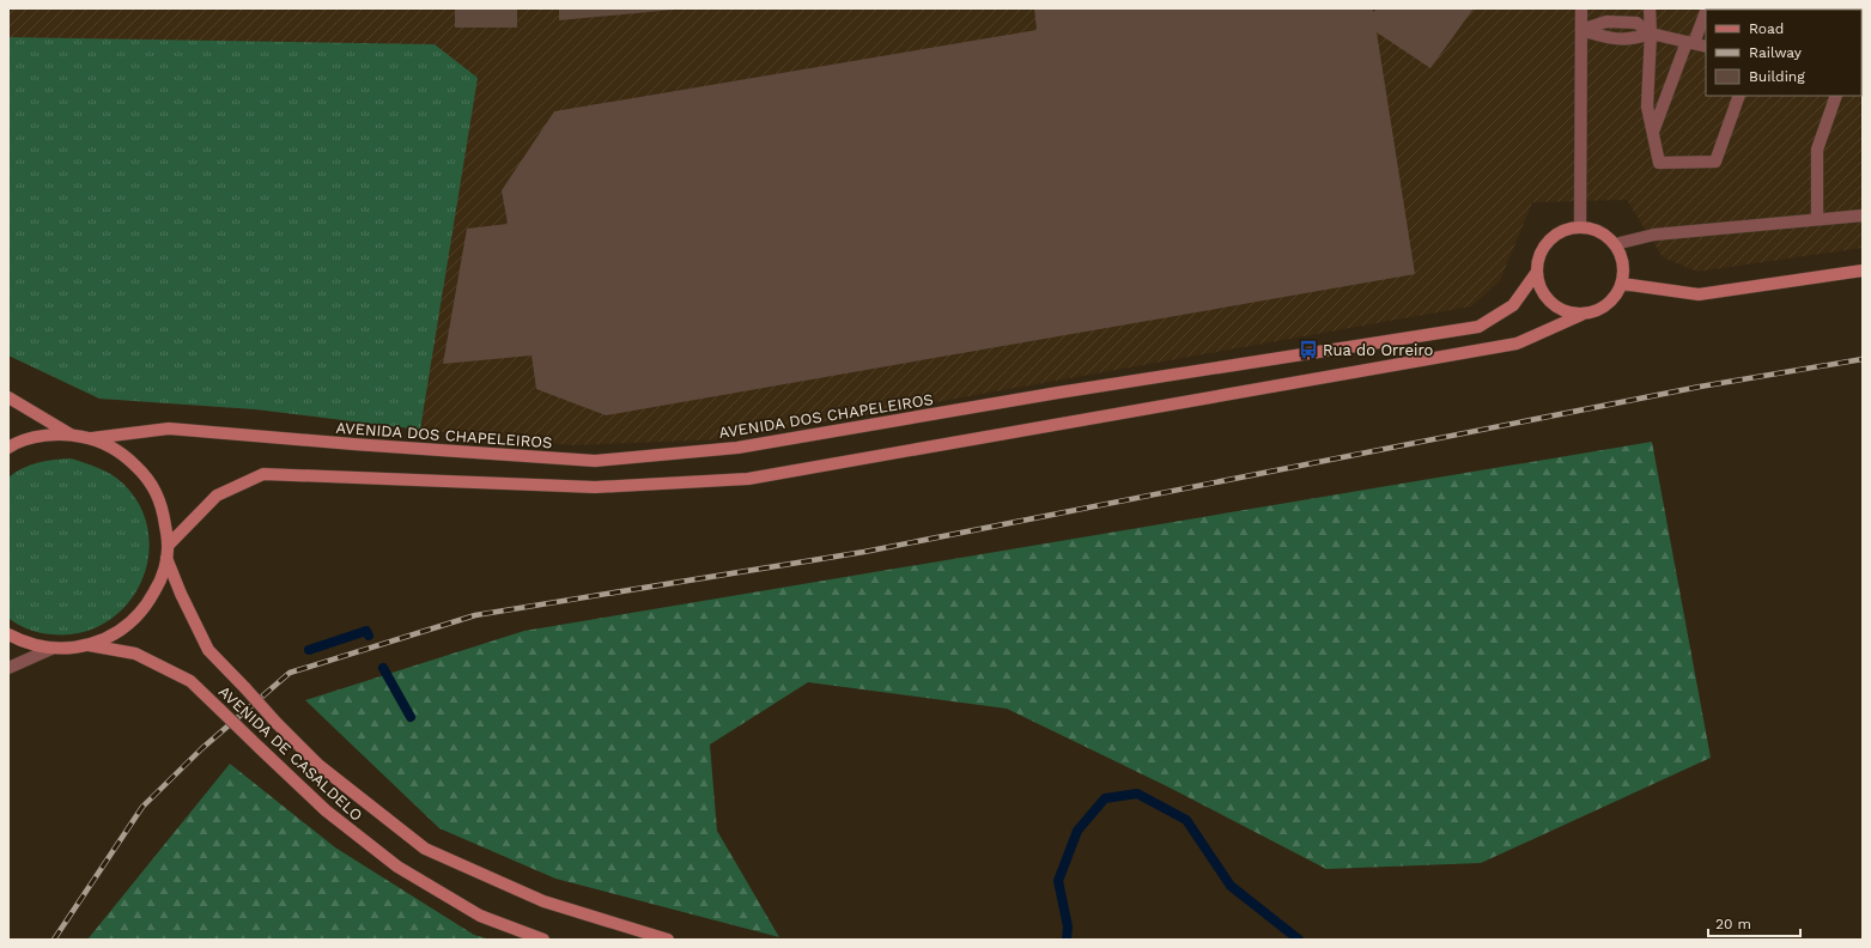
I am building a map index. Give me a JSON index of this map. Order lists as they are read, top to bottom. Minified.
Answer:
{"streets":{"street":["AVENIDA DOS CHAPELEIROS","AVENIDA DE CASALDELO"]},"places":{"bus stop":["Rua do Orreiro"]},"legend":["Road","Railway","Building"],"scale_bar":"20 m"}
